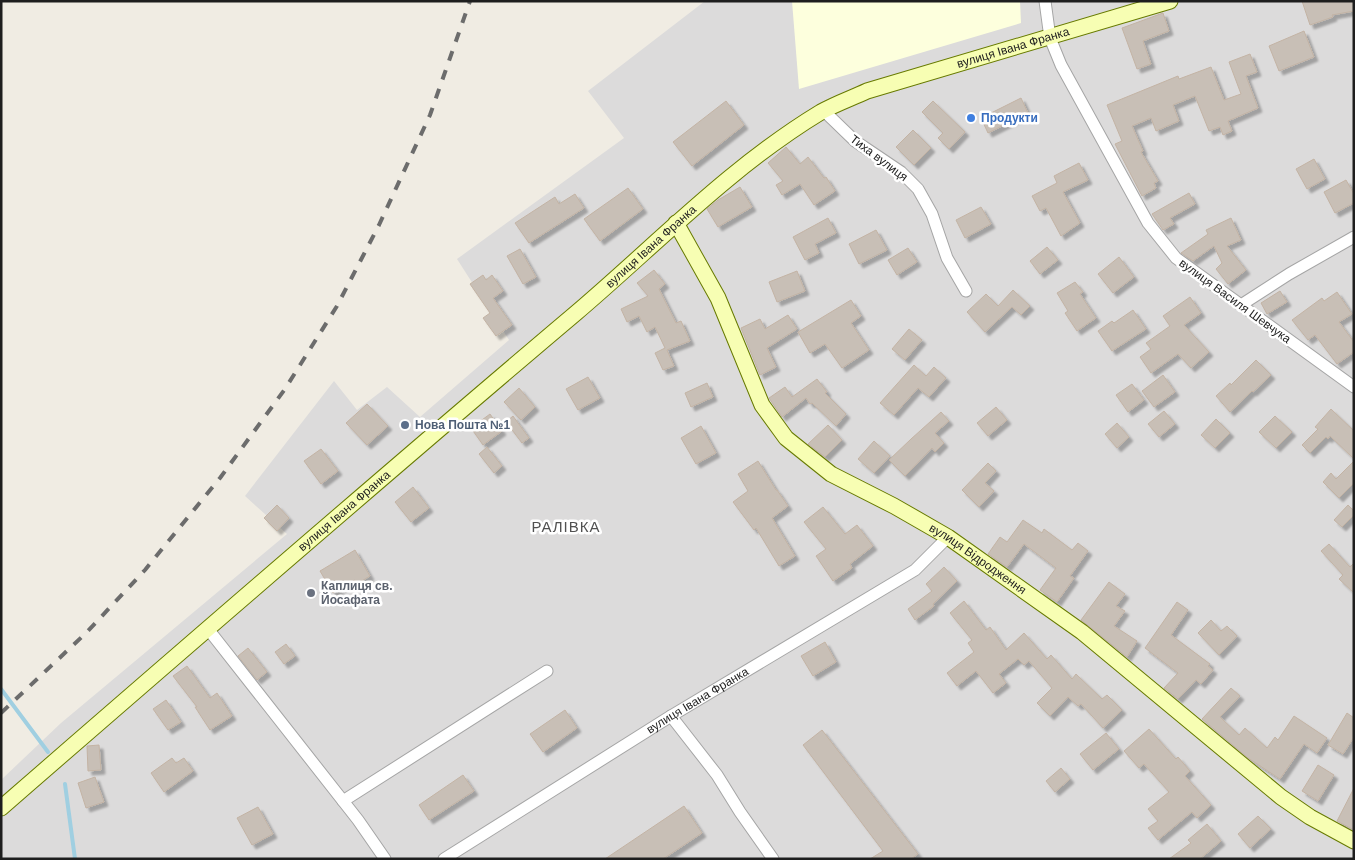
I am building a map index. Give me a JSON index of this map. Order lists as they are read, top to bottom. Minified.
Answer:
{"streets":{"main road":["вулиця Івана Франка","вулиця Відродження"],"street":["Тиха вулиця","вулиця Василя Шевчука"]},"crossings":[["вулиця Івана Франка","Тиха вулиця"],["вулиця Івана Франка","вулиця Василя Шевчука"],["вулиця Івана Франка","вулиця Відродження"]],"districts":["РАЛІВКА"],"places":["Продукти","Нова Пошта №1","Каплиця св. Йосафата"]}
